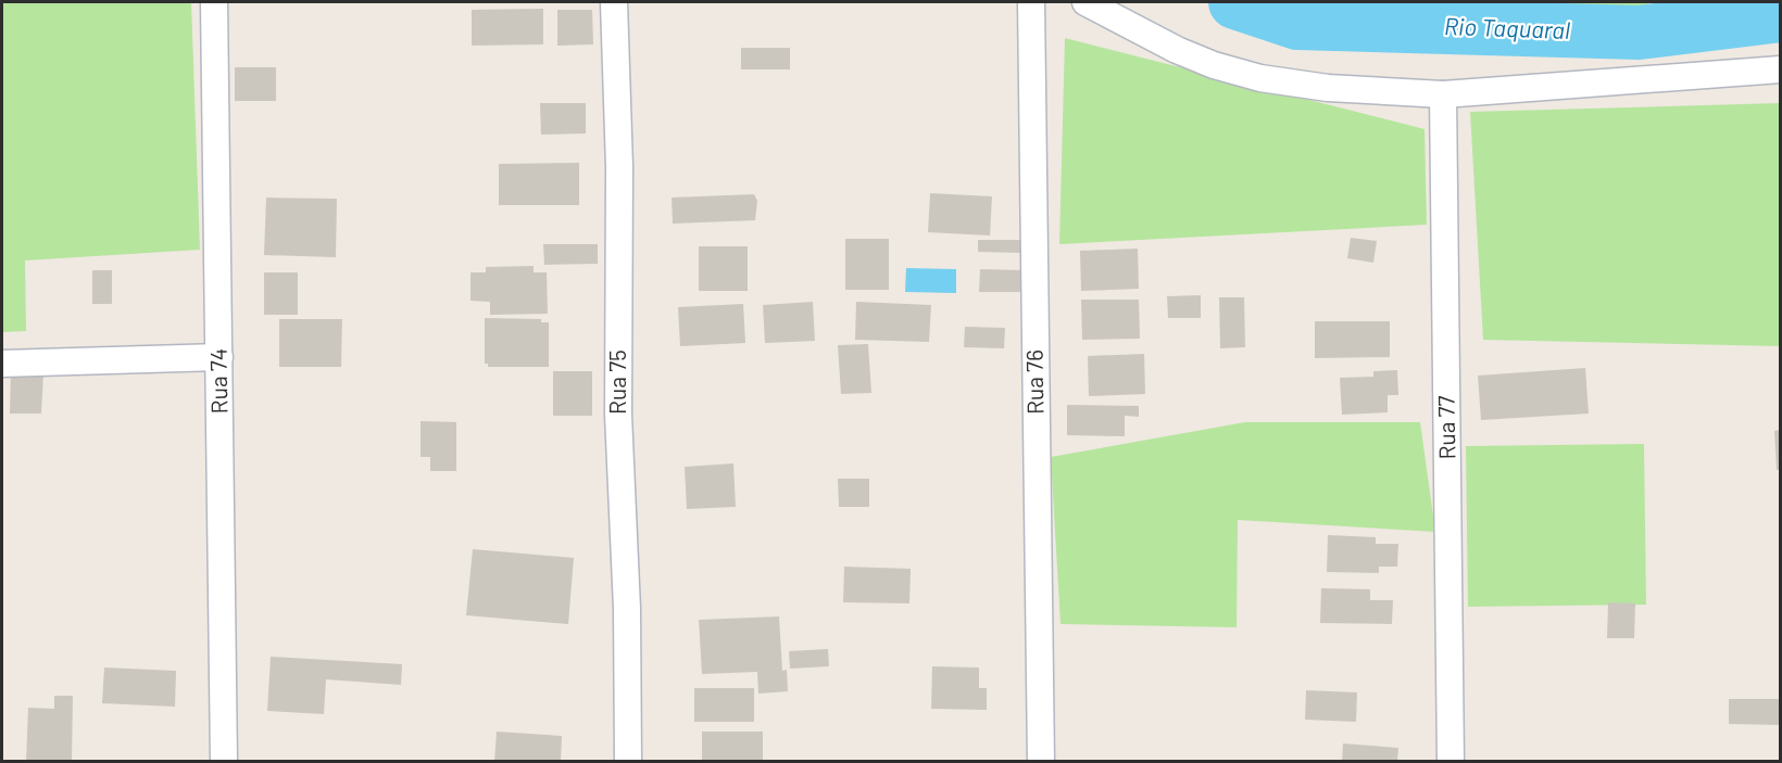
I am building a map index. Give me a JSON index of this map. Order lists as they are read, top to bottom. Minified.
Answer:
{"streets":{"street":["Rua 74","Rua 75","Rua 76","Rua 77"]},"water":["Rio Taquaral"]}
